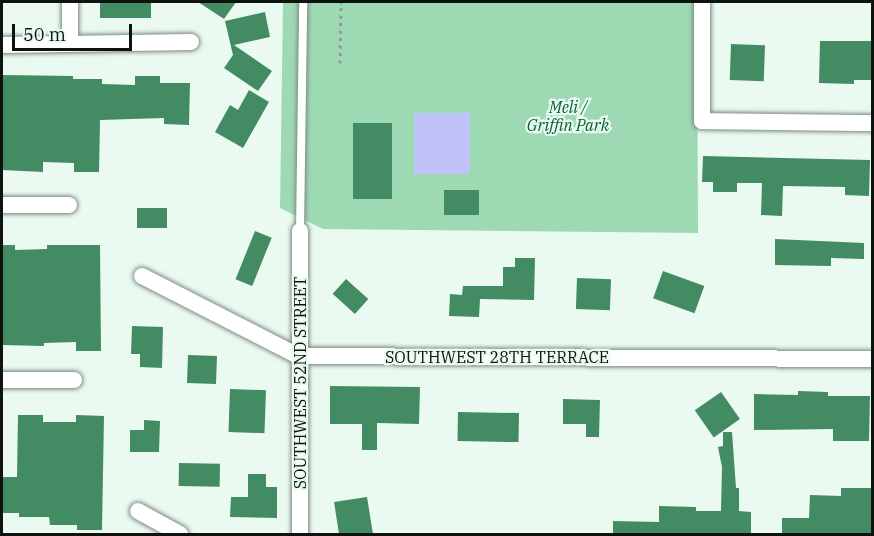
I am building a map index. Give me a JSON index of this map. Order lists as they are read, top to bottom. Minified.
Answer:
{"streets":{"street":["SOUTHWEST 28TH TERRACE","SOUTHWEST 52ND STREET"]},"crossings":[["SOUTHWEST 28TH TERRACE","SOUTHWEST 52ND STREET"]],"parks":["Meli / Griffin Park"],"scale_bar":"50 m"}
